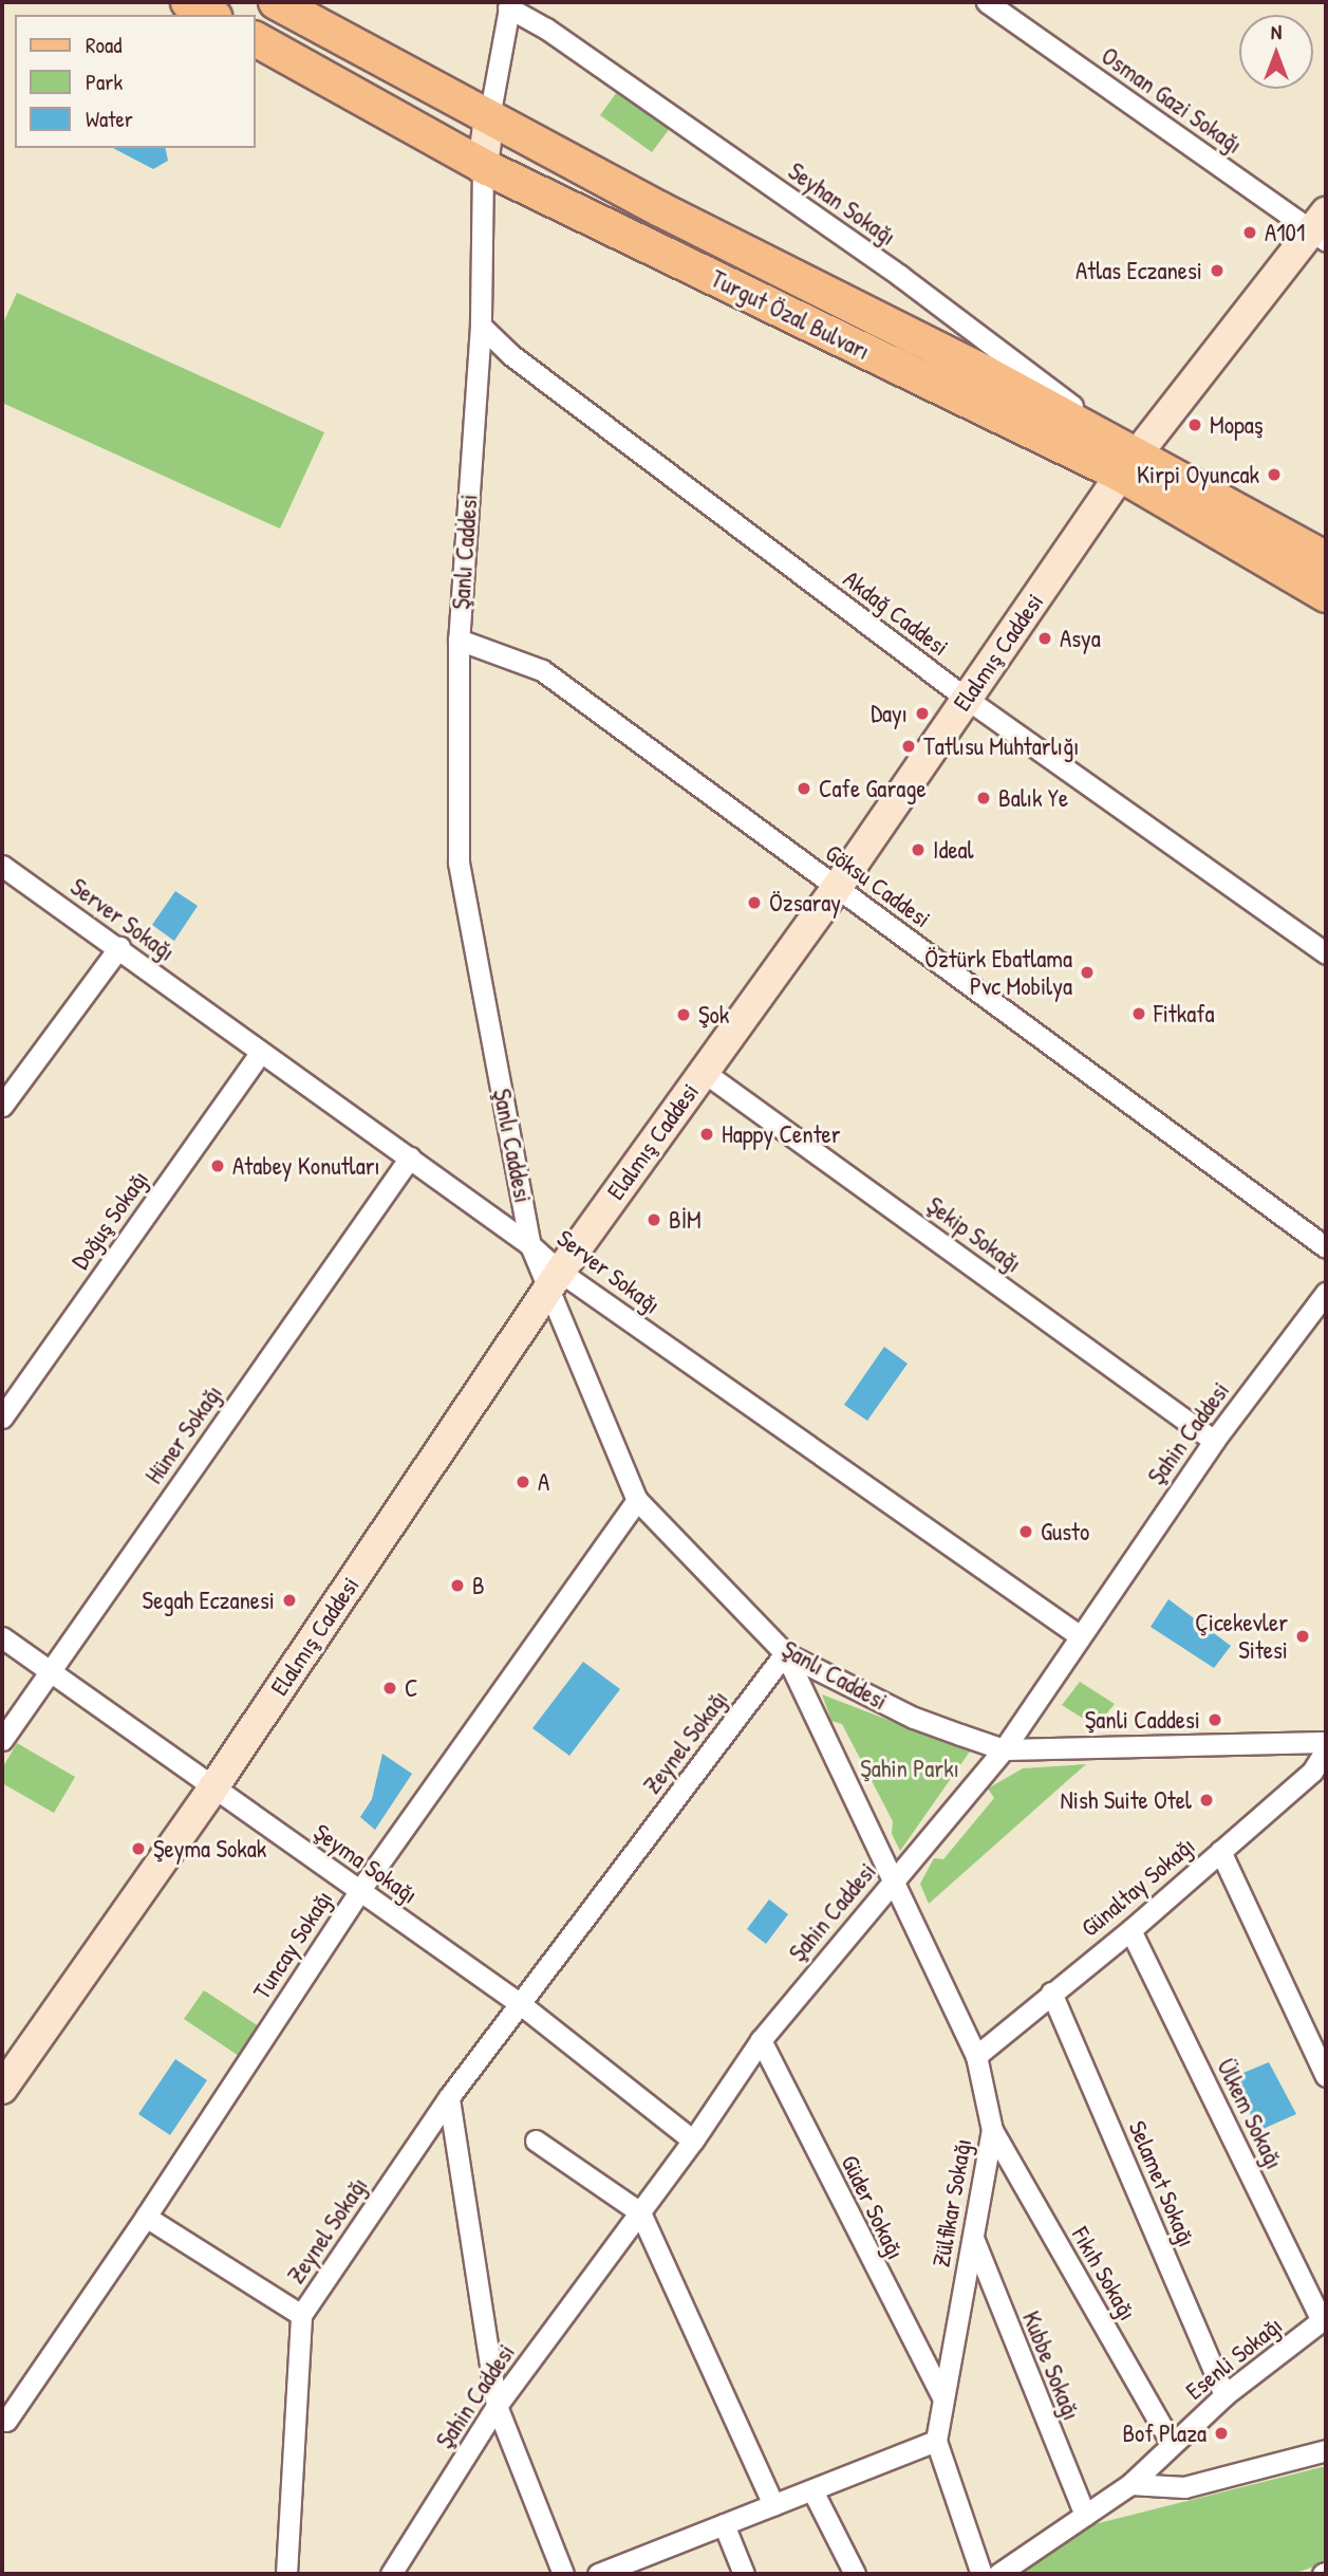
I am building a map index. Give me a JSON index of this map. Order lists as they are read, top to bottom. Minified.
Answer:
{"streets":{"main road":["Turgut Özal Bulvarı"],"street":["Osman Gazi Sokağı","Seyhan Sokağı","Şanlı Caddesi","Akdağ Caddesi","Elalmış Caddesi","Göksu Caddesi","Server Sokağı","Doğuş Sokağı","Şekip Sokağı","Şahin Caddesi","Hüner Sokağı","Zeynel Sokağı","Şeyma Sokağı","Günaltay Sokağı","Tuncay Sokağı","Ülkem Sokağı","Selamet Sokağı","Zülfikar Sokağı","Güder Sokağı","Fıkıh Sokağı","Esenli Sokağı","Kubbe Sokağı"]},"crossings":[["Osman Gazi Sokağı","Elalmış Caddesi"],["Seyhan Sokağı","Turgut Özal Bulvarı"],["Seyhan Sokağı","Şanlı Caddesi"],["Seyhan Sokağı","Elalmış Caddesi"],["Turgut Özal Bulvarı","Şanlı Caddesi"],["Turgut Özal Bulvarı","Elalmış Caddesi"],["Şanlı Caddesi","Akdağ Caddesi"],["Şanlı Caddesi","Elalmış Caddesi"],["Şanlı Caddesi","Göksu Caddesi"],["Şanlı Caddesi","Server Sokağı"],["Şanlı Caddesi","Şahin Caddesi"],["Şanlı Caddesi","Zeynel Sokağı"],["Şanlı Caddesi","Tuncay Sokağı"],["Şanlı Caddesi","Zülfikar Sokağı"],["Akdağ Caddesi","Elalmış Caddesi"],["Elalmış Caddesi","Göksu Caddesi"],["Elalmış Caddesi","Server Sokağı"],["Elalmış Caddesi","Şekip Sokağı"],["Elalmış Caddesi","Şeyma Sokağı"],["Server Sokağı","Doğuş Sokağı"],["Server Sokağı","Şahin Caddesi"],["Server Sokağı","Hüner Sokağı"],["Şekip Sokağı","Şahin Caddesi"],["Şahin Caddesi","Şeyma Sokağı"],["Şahin Caddesi","Zülfikar Sokağı"],["Şahin Caddesi","Güder Sokağı"],["Hüner Sokağı","Şeyma Sokağı"],["Zeynel Sokağı","Şeyma Sokağı"],["Zeynel Sokağı","Tuncay Sokağı"],["Zeynel Sokağı","Zülfikar Sokağı"],["Şeyma Sokağı","Tuncay Sokağı"],["Günaltay Sokağı","Ülkem Sokağı"],["Günaltay Sokağı","Selamet Sokağı"],["Günaltay Sokağı","Zülfikar Sokağı"],["Ülkem Sokağı","Esenli Sokağı"],["Selamet Sokağı","Esenli Sokağı"],["Zülfikar Sokağı","Güder Sokağı"],["Zülfikar Sokağı","Fıkıh Sokağı"],["Zülfikar Sokağı","Kubbe Sokağı"],["Fıkıh Sokağı","Esenli Sokağı"],["Esenli Sokağı","Kubbe Sokağı"]],"parks":["Şahin Parkı"],"places":["A101","Atlas Eczanesi","Mopaş","Kirpi Oyuncak","Asya","Dayı","Tatlısu Muhtarlığı","Cafe Garage","Balık Ye","Ideal","Özsaray","Öztürk Ebatlama Pvc Mobilya","Fitkafa","Şok","Happy Center","Atabey Konutları","BİM","A","Gusto","B","Segah Eczanesi","Çicekevler Sitesi","C","Şanli Caddesi","Nish Suite Otel","Şeyma Sokak","Bof Plaza"],"legend":["Road","Park","Water"],"north":"top"}
